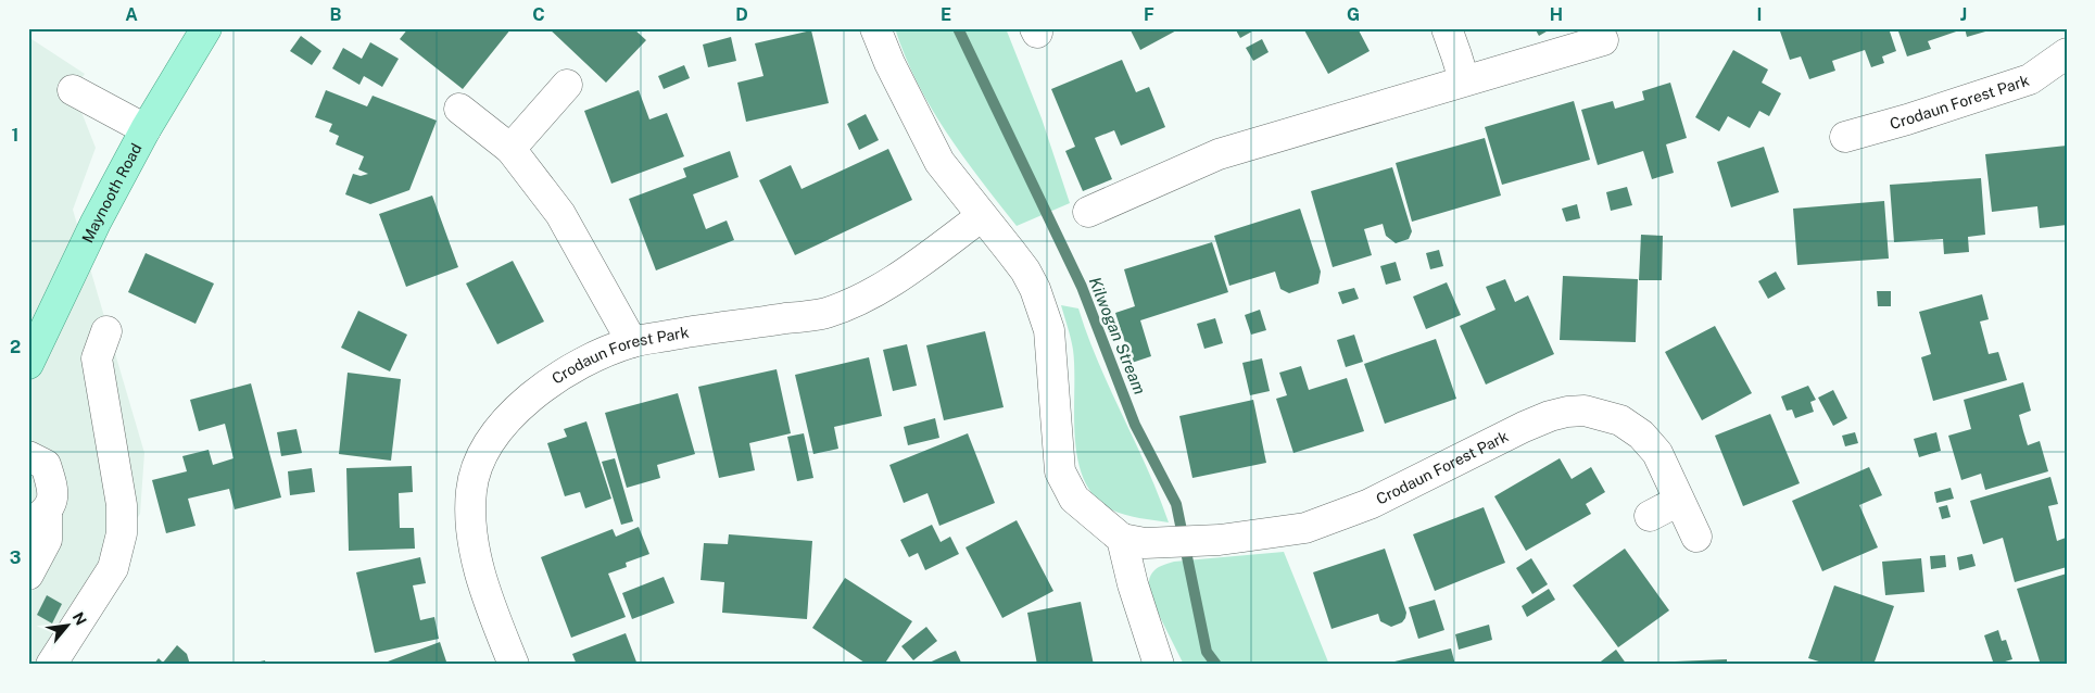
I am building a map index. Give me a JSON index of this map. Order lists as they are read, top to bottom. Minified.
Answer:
{"streets":{"main road":["Maynooth Road"],"street":["Crodaun Forest Park"]},"water":["Kilwogan Stream"],"north":"top right","grid":{"columns":["A","B","C","D","E","F","G","H","I","J"],"rows":["1","2","3"]}}
